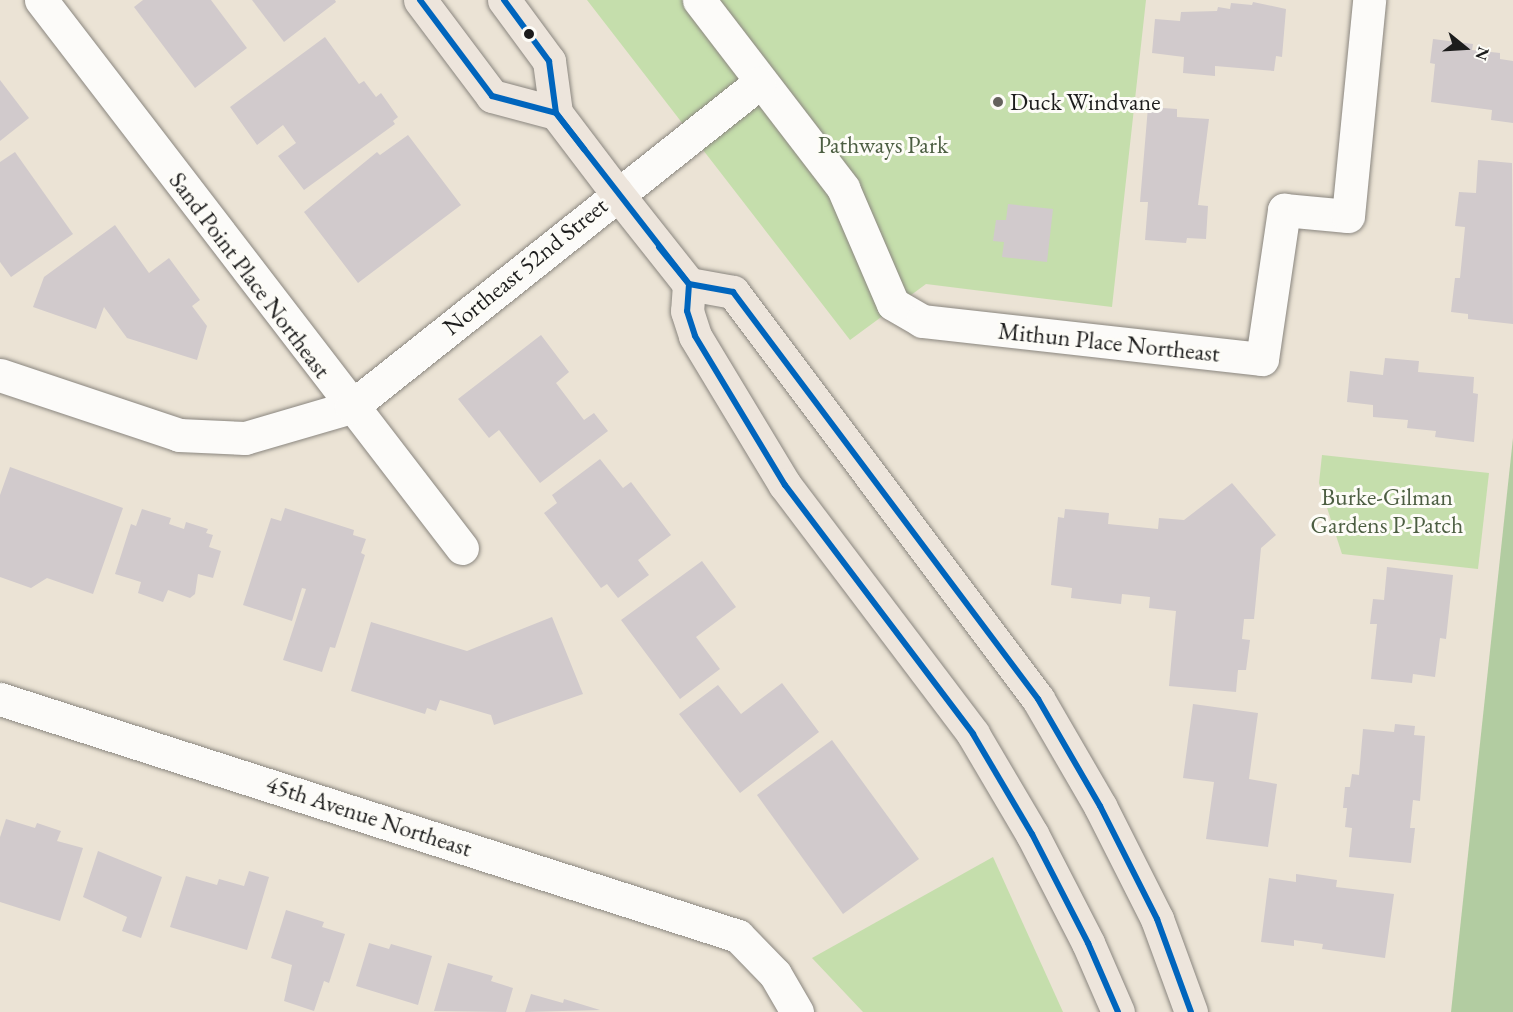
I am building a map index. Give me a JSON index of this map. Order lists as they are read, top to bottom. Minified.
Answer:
{"streets":{"street":["Northeast 52nd Street","Sand Point Place Northeast","Mithun Place Northeast","45th Avenue Northeast"]},"crossings":[["Northeast 52nd Street","Sand Point Place Northeast"],["Northeast 52nd Street","Mithun Place Northeast"]],"parks":["Pathways Park","Burke-Gilman Gardens P-Patch"],"places":["Duck Windvane"],"north":"right"}
